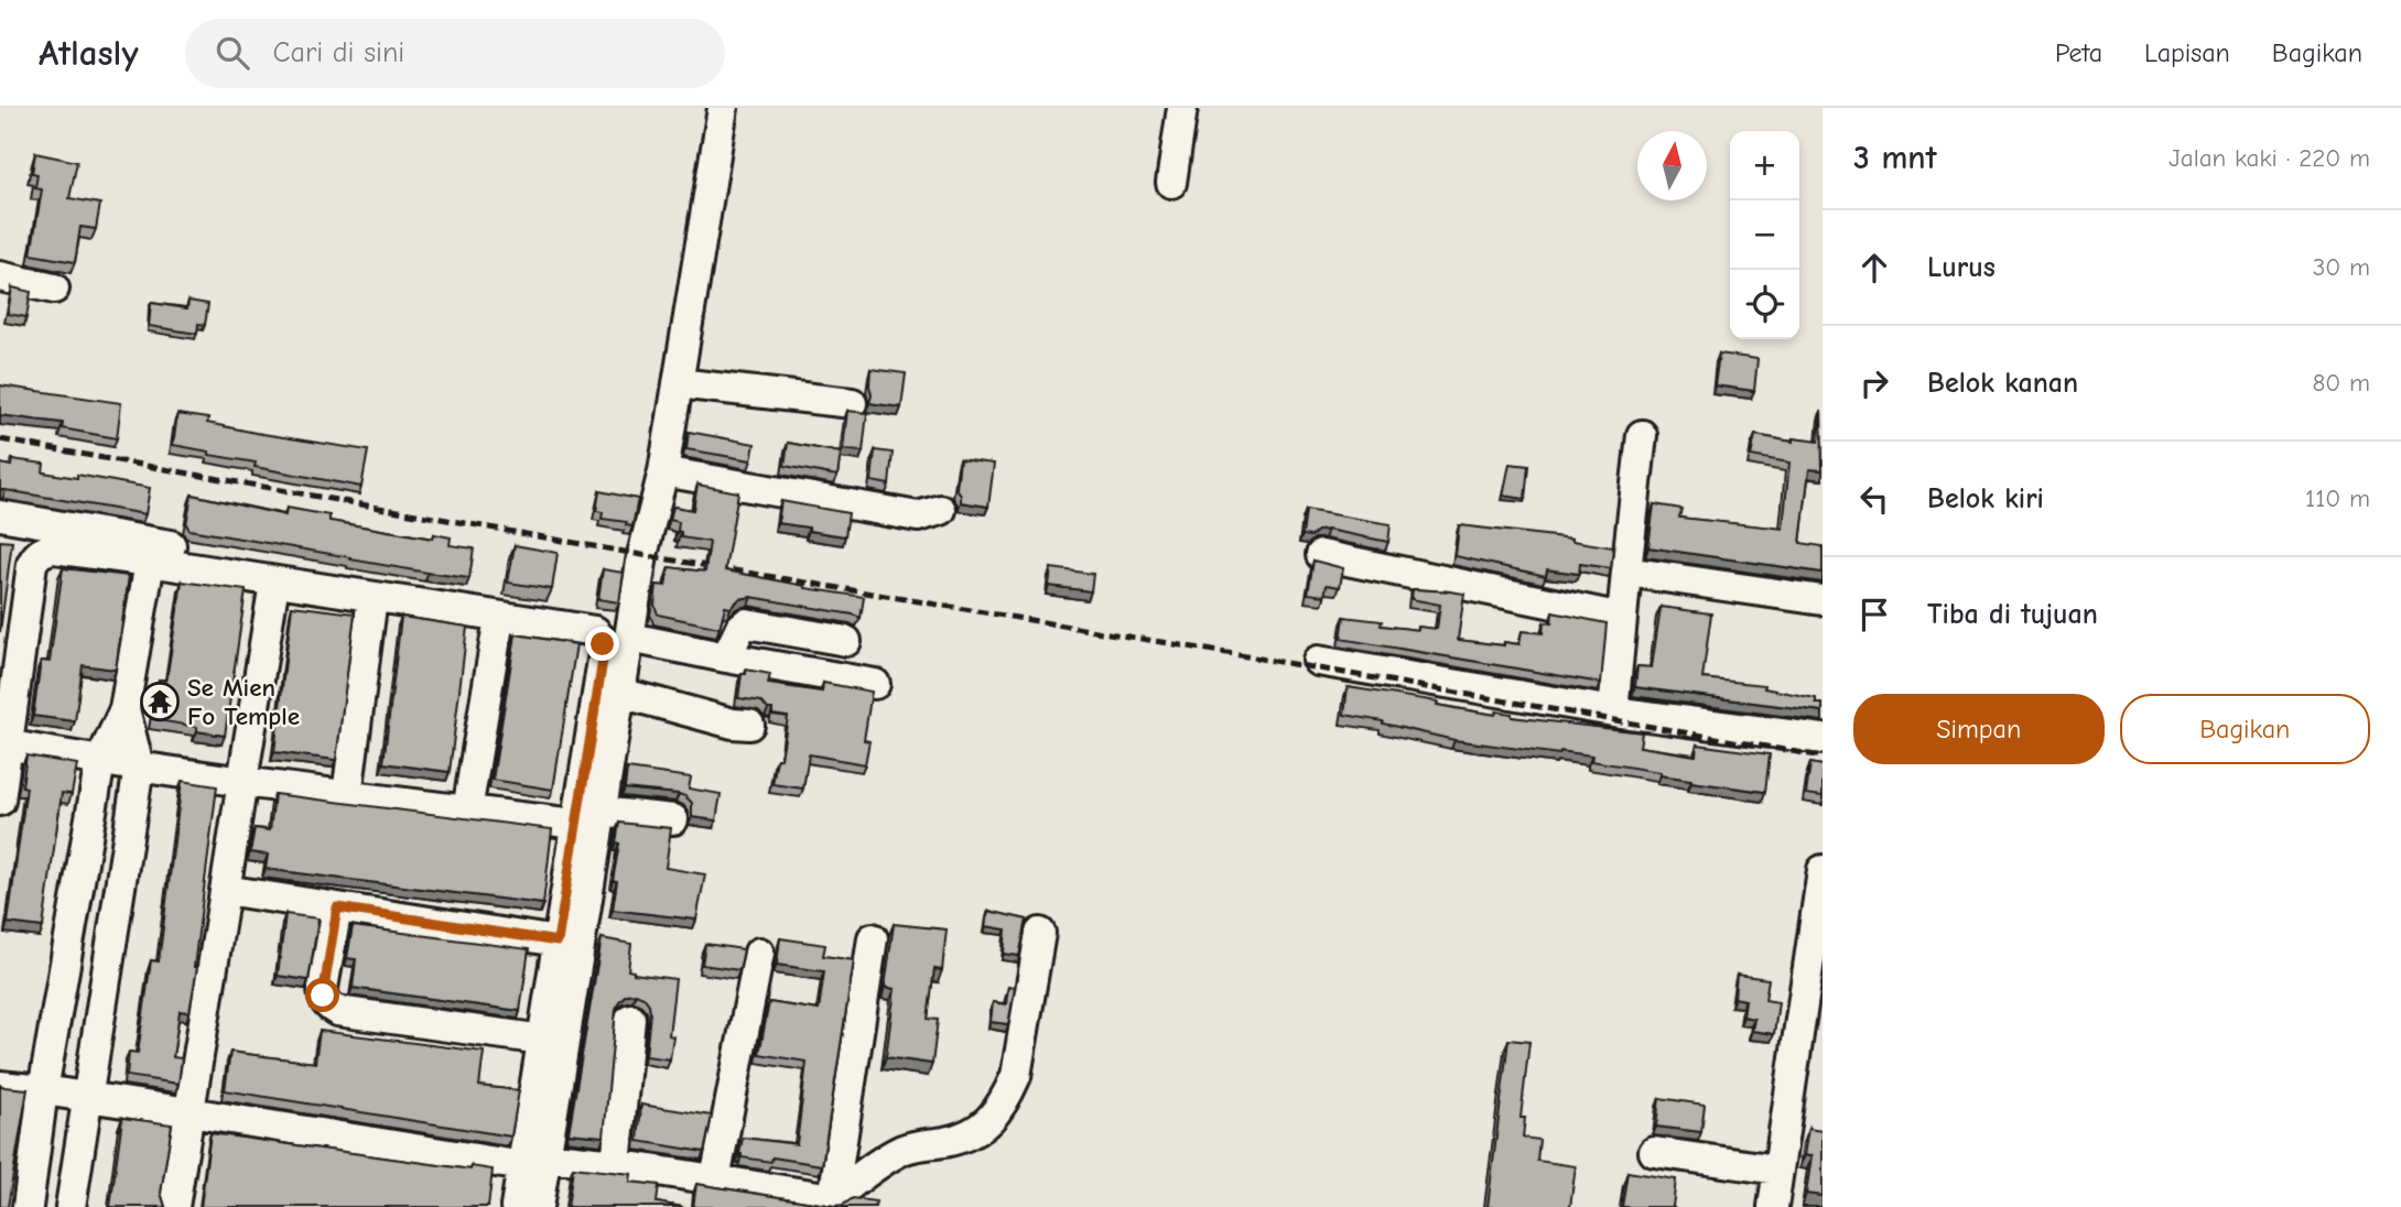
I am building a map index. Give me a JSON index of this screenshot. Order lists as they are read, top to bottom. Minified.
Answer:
{"places":{"temple":["Se Mien Fo Temple"]},"north":"top","page":{"header":"Atlasly","search":"Cari di sini","nav":["Peta","Lapisan","Bagikan"],"heading":["3 mnt","Jalan kaki · 220 m"],"map_buttons":["+","−"],"list":[["Lurus","30 m"],["Belok kanan","80 m"],["Belok kiri","110 m"],"Tiba di tujuan"],"buttons":["Simpan","Bagikan"]}}
